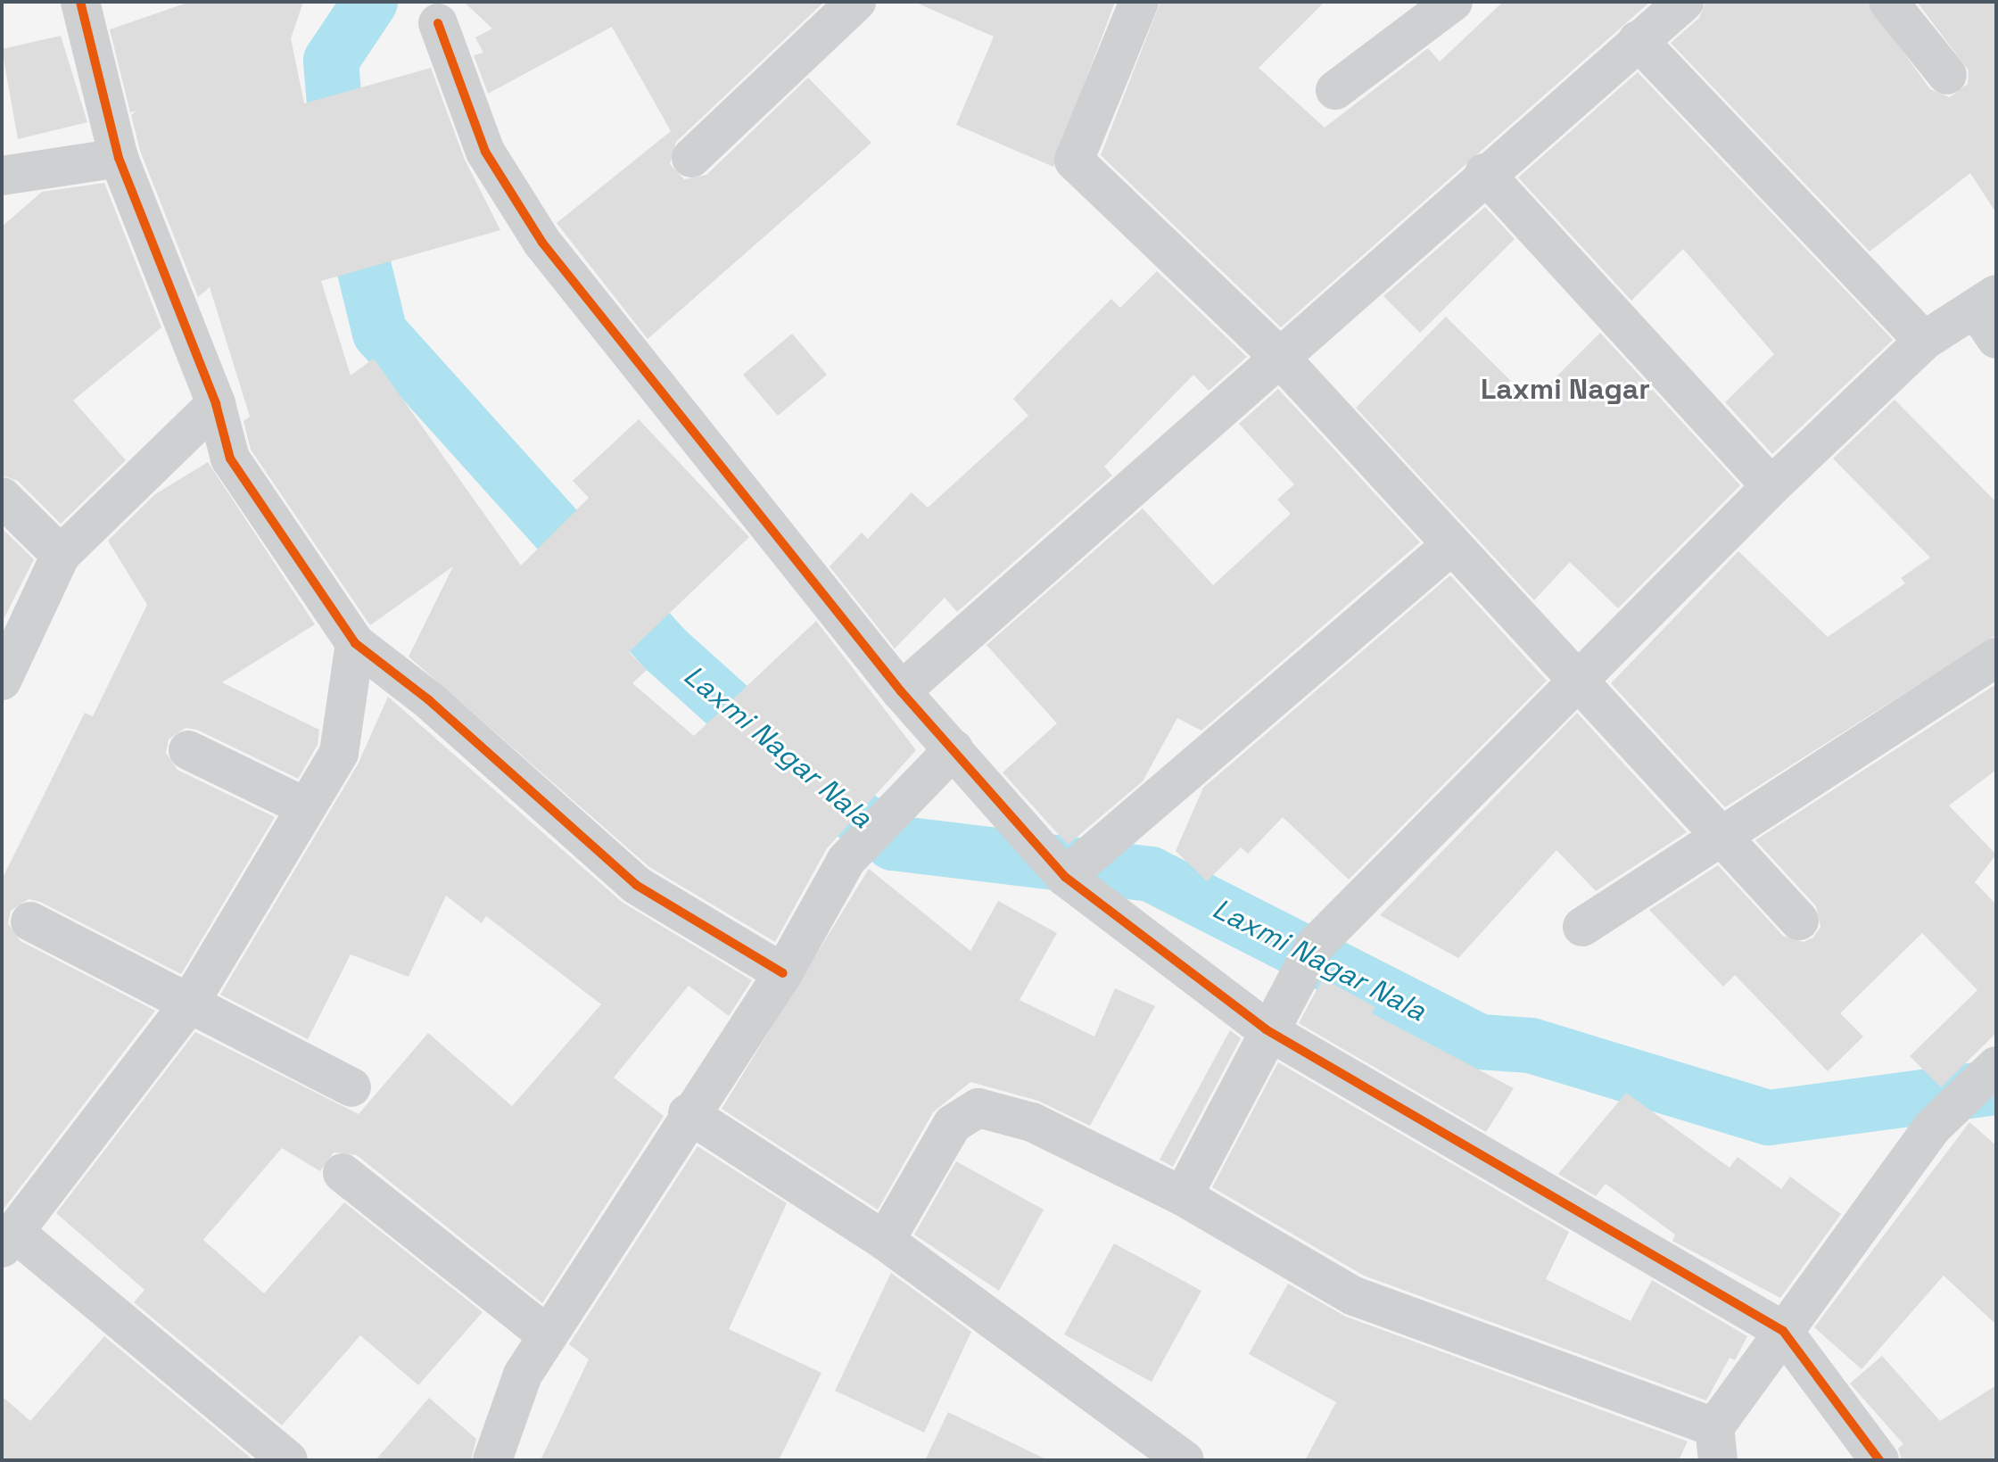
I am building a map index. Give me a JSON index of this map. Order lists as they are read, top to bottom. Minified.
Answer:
{"districts":["Laxmi Nagar"],"water":["Laxmi Nagar Nala"]}
